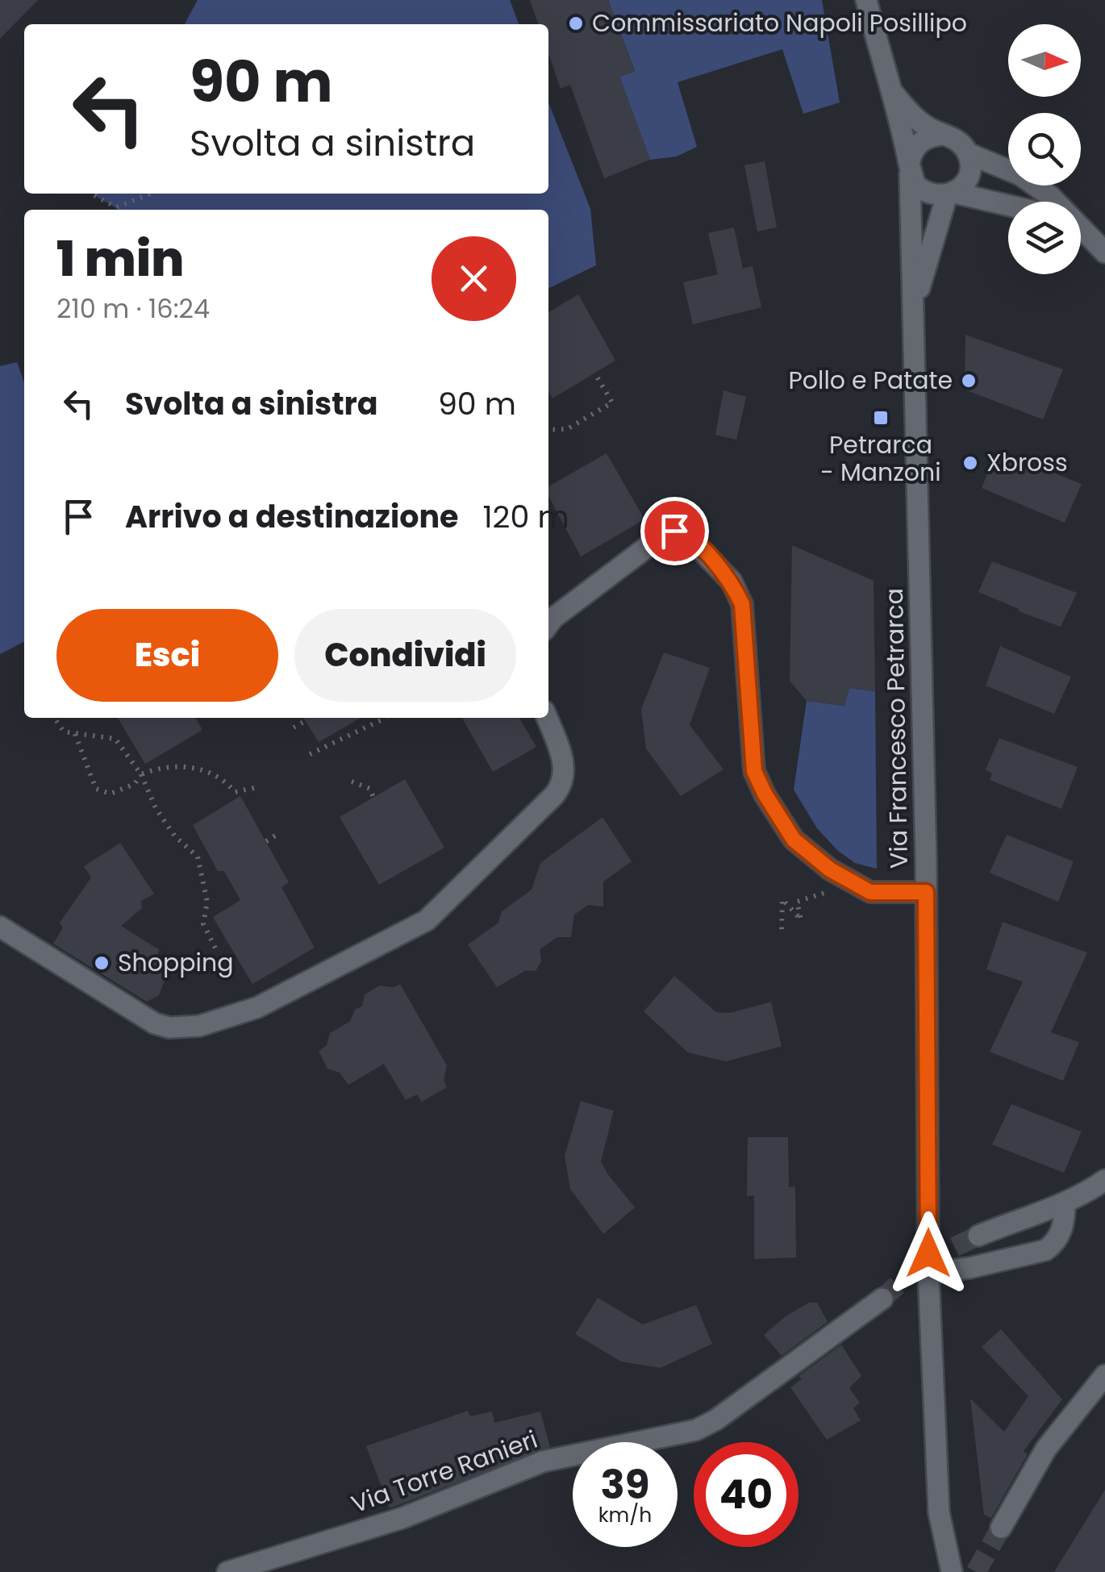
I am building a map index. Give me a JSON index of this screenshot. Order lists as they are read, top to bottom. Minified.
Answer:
{"streets":{"street":["Via Francesco Petrarca","Via Torre Ranieri"]},"places":{"other":["Commissariato Napoli Posillipo","Pollo e Patate","Xbross","Shopping"],"transit":["Petrarca - Manzoni"]},"north":"right","page":{"turn":["90 m","Svolta a sinistra"],"heading":["1 min","210 m · 16:24"],"list":[{"name":"Svolta a sinistra","value":"90 m"},{"name":"Arrivo a destinazione","value":"120 m"}],"buttons":["Esci","Condividi"],"speed":"39 km/h","limit":"40"}}
